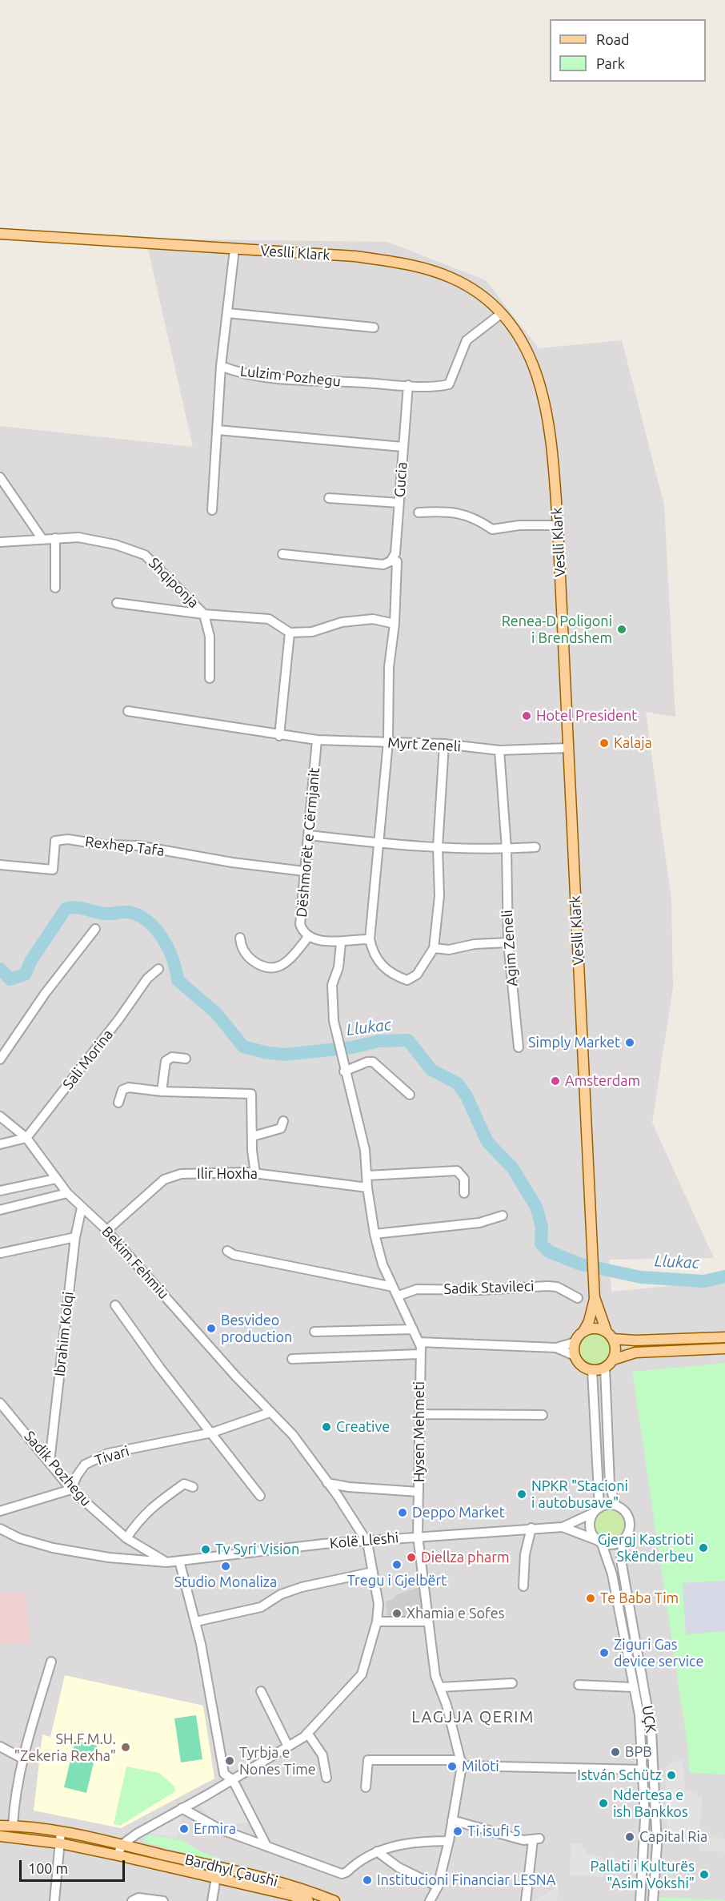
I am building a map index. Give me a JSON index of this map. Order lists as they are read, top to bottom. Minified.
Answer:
{"streets":{"main road":["Veslli Klark","Bardhyl Çaushi"],"street":["Lulzim Pozhegu","Gucia","Shqiponja","Myrt Zeneli","Dëshmorët e Cërmjanit","Rexhep Tafa","Agim Zeneli","Sali Morina","Ilir Hoxha","Bekim Fehmiu","Sadik Stavileci","Ibrahim Kolqi","Hysen Mehmeti","Tivari","Sadik Pozhegu","Kolë Lleshi","UÇK"]},"crossings":[["Veslli Klark","Lulzim Pozhegu"],["Veslli Klark","Myrt Zeneli"],["Veslli Klark","UÇK"],["Lulzim Pozhegu","Gucia"],["Myrt Zeneli","Dëshmorët e Cërmjanit"],["Myrt Zeneli","Agim Zeneli"],["Dëshmorët e Cërmjanit","Rexhep Tafa"],["Dëshmorët e Cërmjanit","Hysen Mehmeti"],["Sali Morina","Bekim Fehmiu"],["Ilir Hoxha","Bekim Fehmiu"],["Ilir Hoxha","Hysen Mehmeti"],["Bekim Fehmiu","Ibrahim Kolqi"],["Bekim Fehmiu","Tivari"],["Bekim Fehmiu","Kolë Lleshi"],["Sadik Stavileci","Hysen Mehmeti"],["Ibrahim Kolqi","Sadik Pozhegu"],["Hysen Mehmeti","Kolë Lleshi"],["Tivari","Sadik Pozhegu"],["Sadik Pozhegu","Kolë Lleshi"]],"districts":["LAGJJA QERIM"],"water":["Llukac"],"places":["Renea-D Poligoni i Brendshem","Hotel President","Kalaja","Simply Market","Amsterdam","Besvideo production","Creative","NPKR \"Stacioni i autobusave\"","Deppo Market","Gjergj Kastrioti Skënderbeu","Tv Syri Vision","Diellza pharm","Tregu i Gjelbërt","Studio Monaliza","Te Baba Tim","Xhamia e Sofes","Ziguri Gas device service","SH.F.M.U. \"Zekeria Rexha\"","BPB","Tyrbja e Nones Time","Miloti","István Schütz","Ndertesa e ish Bankkos","Ermira","Ti isufi 5","Capital Ria","Pallati i Kulturës \"Asim Vokshi\"","Institucioni Financiar LESNA"],"legend":["Road","Park"],"scale_bar":"100 m"}
